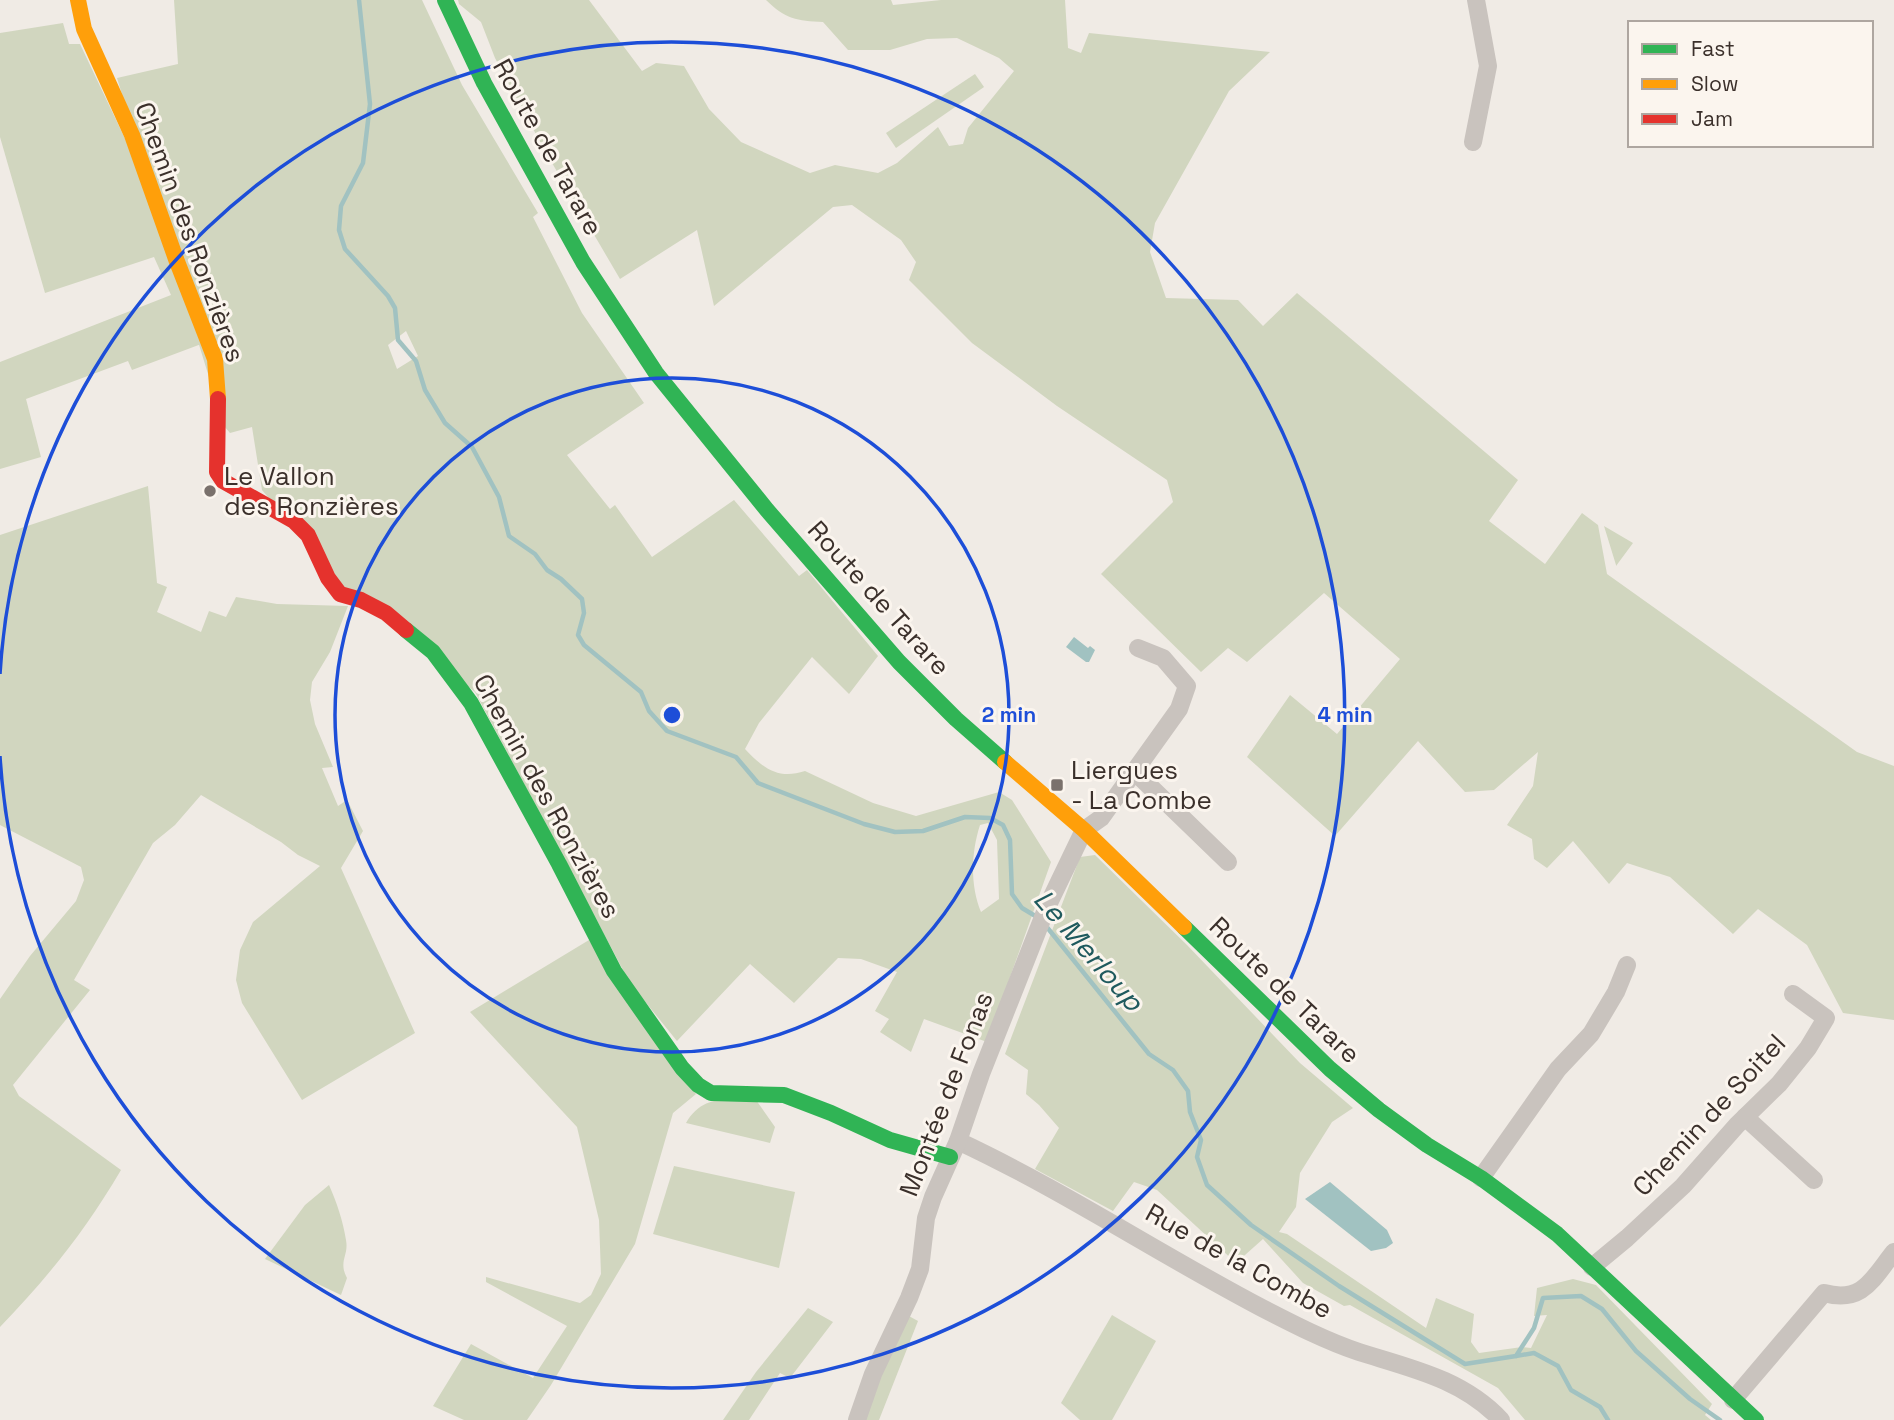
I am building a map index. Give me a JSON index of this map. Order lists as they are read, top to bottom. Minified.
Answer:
{"streets":{"main road":["Route de Tarare","Chemin des Ronzières"],"street":["Montée de Fonas","Chemin de Soitel","Rue de la Combe"]},"crossings":[["Route de Tarare","Montée de Fonas"],["Route de Tarare","Chemin de Soitel"],["Chemin des Ronzières","Montée de Fonas"],["Chemin des Ronzières","Rue de la Combe"],["Montée de Fonas","Rue de la Combe"]],"water":["Le Merloup"],"places":{"other":["Le Vallon des Ronzières"],"transit":["Liergues - La Combe"]},"legend":["Fast","Slow","Jam"],"rings":["2 min","4 min"]}
